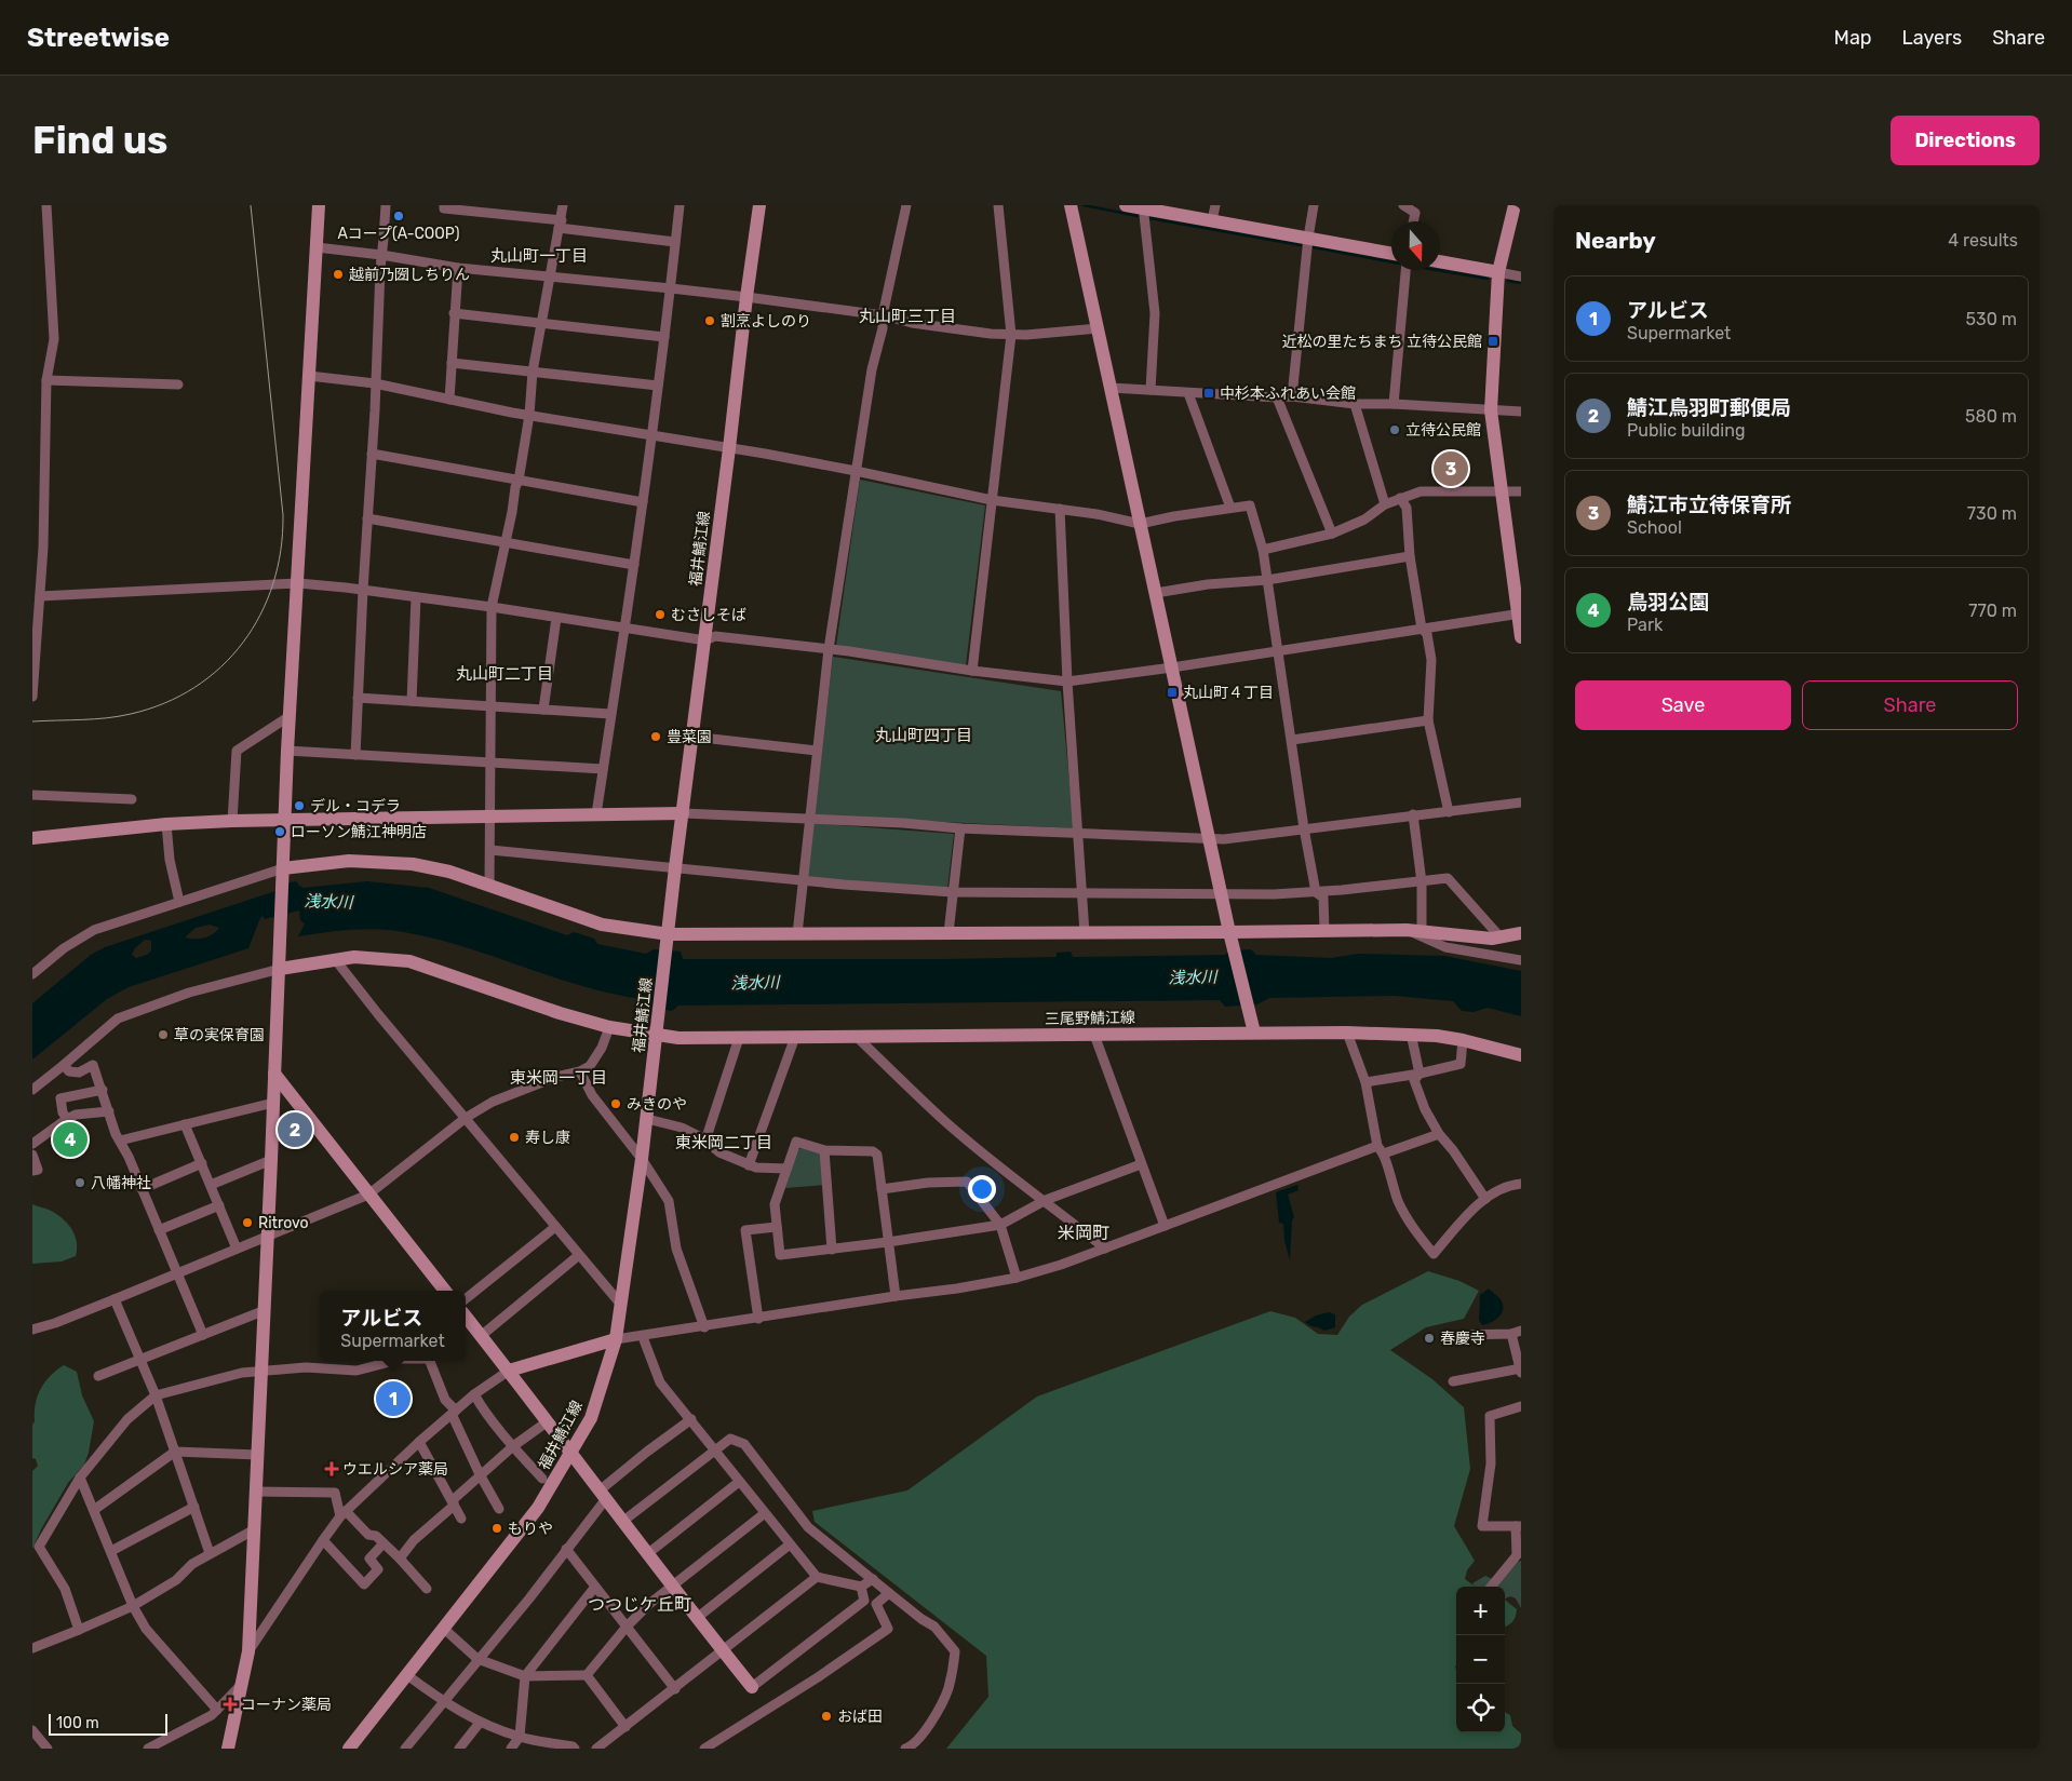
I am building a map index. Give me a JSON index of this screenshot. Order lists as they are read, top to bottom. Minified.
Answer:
{"streets":{"street":["福井鯖江線","三尾野鯖江線"]},"crossings":[["福井鯖江線","三尾野鯖江線"]],"districts":["丸山町一丁目","丸山町三丁目","丸山町二丁目","丸山町四丁目","東米岡一丁目","東米岡二丁目","米岡町","つつじケ丘町"],"water":["浅水川"],"places":{"other":["Aコープ(A-COOP)","越前乃圀しちりん","割烹よしのり","立待公民館","むさしそば","豊菜園","デル・コデラ","ローソン鯖江神明店","草の実保育園","みきのや","寿し康","八幡神社","Ritrovo","春慶寺","もりや","おば田"],"transit":["近松の里たちまち 立待公民館","中杉本ふれあい会館","丸山町４丁目"],"health":["ウエルシア薬局","コーナン薬局"]},"scale_bar":"100 m","north":"bottom","page":{"header":"Streetwise","nav":["Map","Layers","Share"],"buttons":["Directions",["Save","Share"]],"title":"Find us","heading":["Nearby","4 results"],"list":[{"mark":"1","name":"アルビス","note":"Supermarket","value":"530 m"},{"mark":"2","name":"鯖江鳥羽町郵便局","note":"Public building","value":"580 m"},{"mark":"3","name":"鯖江市立待保育所","note":"School","value":"730 m"},{"mark":"4","name":"鳥羽公園","note":"Park","value":"770 m"}],"pins":["3","2","4","1"],"popup":["アルビス","Supermarket"],"map_buttons":["+","−"],"scale":"100 m"}}
